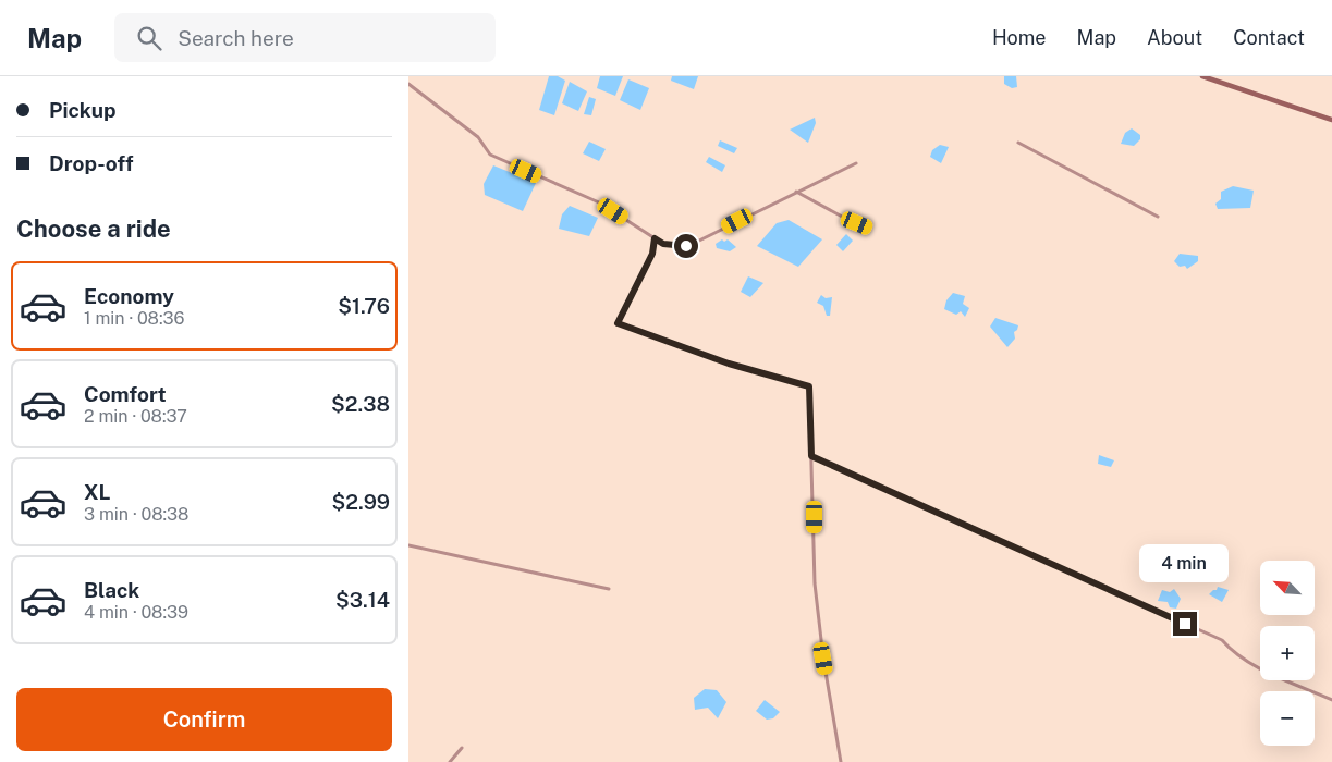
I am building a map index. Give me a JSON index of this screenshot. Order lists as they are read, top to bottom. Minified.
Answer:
{"north":"top left","page":{"header":"Map","search":"Search here","nav":["Home","Map","About","Contact"],"banner":["Pickup","Drop-off"],"heading":"Choose a ride","list":[{"name":"Economy","note":"1 min · 08:36","value":"$1.76"},{"name":"Comfort","note":"2 min · 08:37","value":"$2.38"},{"name":"XL","note":"3 min · 08:38","value":"$2.99"},{"name":"Black","note":"4 min · 08:39","value":"$3.14"}],"bubble":"4 min","map_buttons":["+","−"],"buttons":"Confirm"}}
